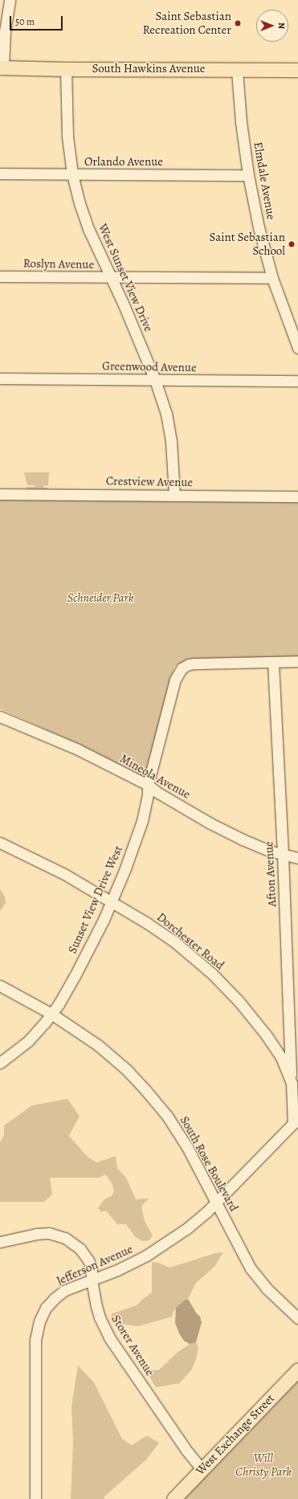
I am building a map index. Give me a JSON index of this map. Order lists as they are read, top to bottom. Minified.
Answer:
{"streets":{"main road":["South Hawkins Avenue","West Exchange Street"],"street":["Orlando Avenue","Elmdale Avenue","Roslyn Avenue","West Sunset View Drive","Greenwood Avenue","Crestview Avenue","Mineola Avenue","Afton Avenue","Sunset View Drive West","Dorchester Road","South Rose Boulevard","Jefferson Avenue","Storer Avenue"]},"crossings":[["South Hawkins Avenue","Elmdale Avenue"],["South Hawkins Avenue","West Sunset View Drive"],["Orlando Avenue","Elmdale Avenue"],["Orlando Avenue","West Sunset View Drive"],["Elmdale Avenue","Roslyn Avenue"],["Roslyn Avenue","West Sunset View Drive"],["West Sunset View Drive","Greenwood Avenue"],["West Sunset View Drive","Crestview Avenue"],["Mineola Avenue","Afton Avenue"],["Mineola Avenue","Sunset View Drive West"],["Afton Avenue","Sunset View Drive West"],["Afton Avenue","Dorchester Road"],["Sunset View Drive West","Dorchester Road"],["Sunset View Drive West","South Rose Boulevard"],["Dorchester Road","Jefferson Avenue"],["South Rose Boulevard","Jefferson Avenue"],["Jefferson Avenue","Storer Avenue"],["Storer Avenue","West Exchange Street"]],"parks":["Schneider Park","Will Christy Park"],"places":["Saint Sebastian Recreation Center","Saint Sebastian School"],"scale_bar":"50 m","north":"right"}
